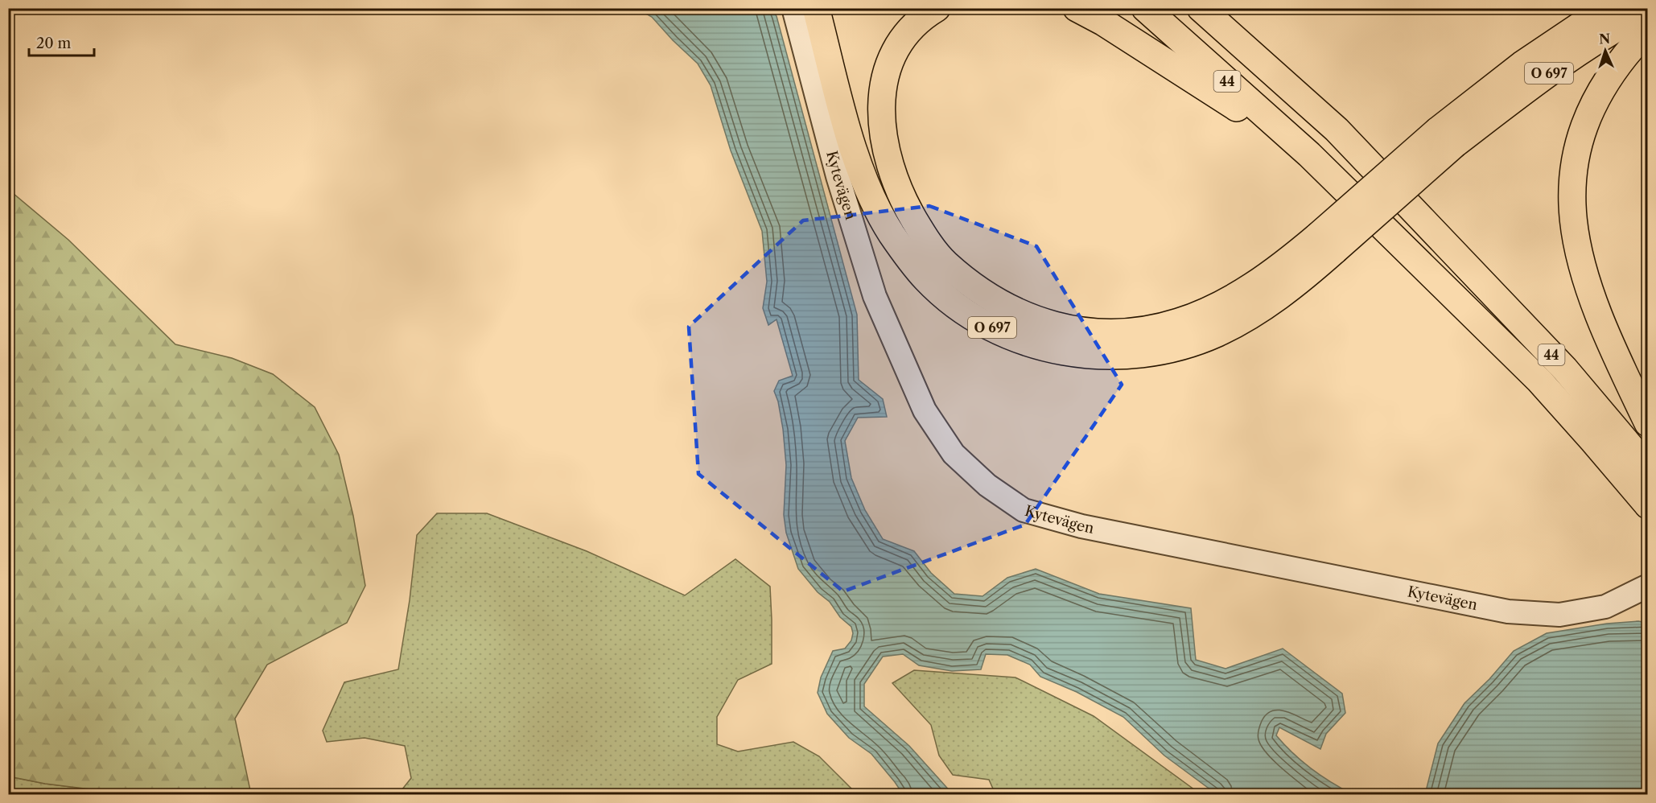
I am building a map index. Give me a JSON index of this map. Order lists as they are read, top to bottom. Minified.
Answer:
{"streets":{"main road":["O 697","44"],"street":["Kytevägen"]},"scale_bar":"20 m","north":"top"}
